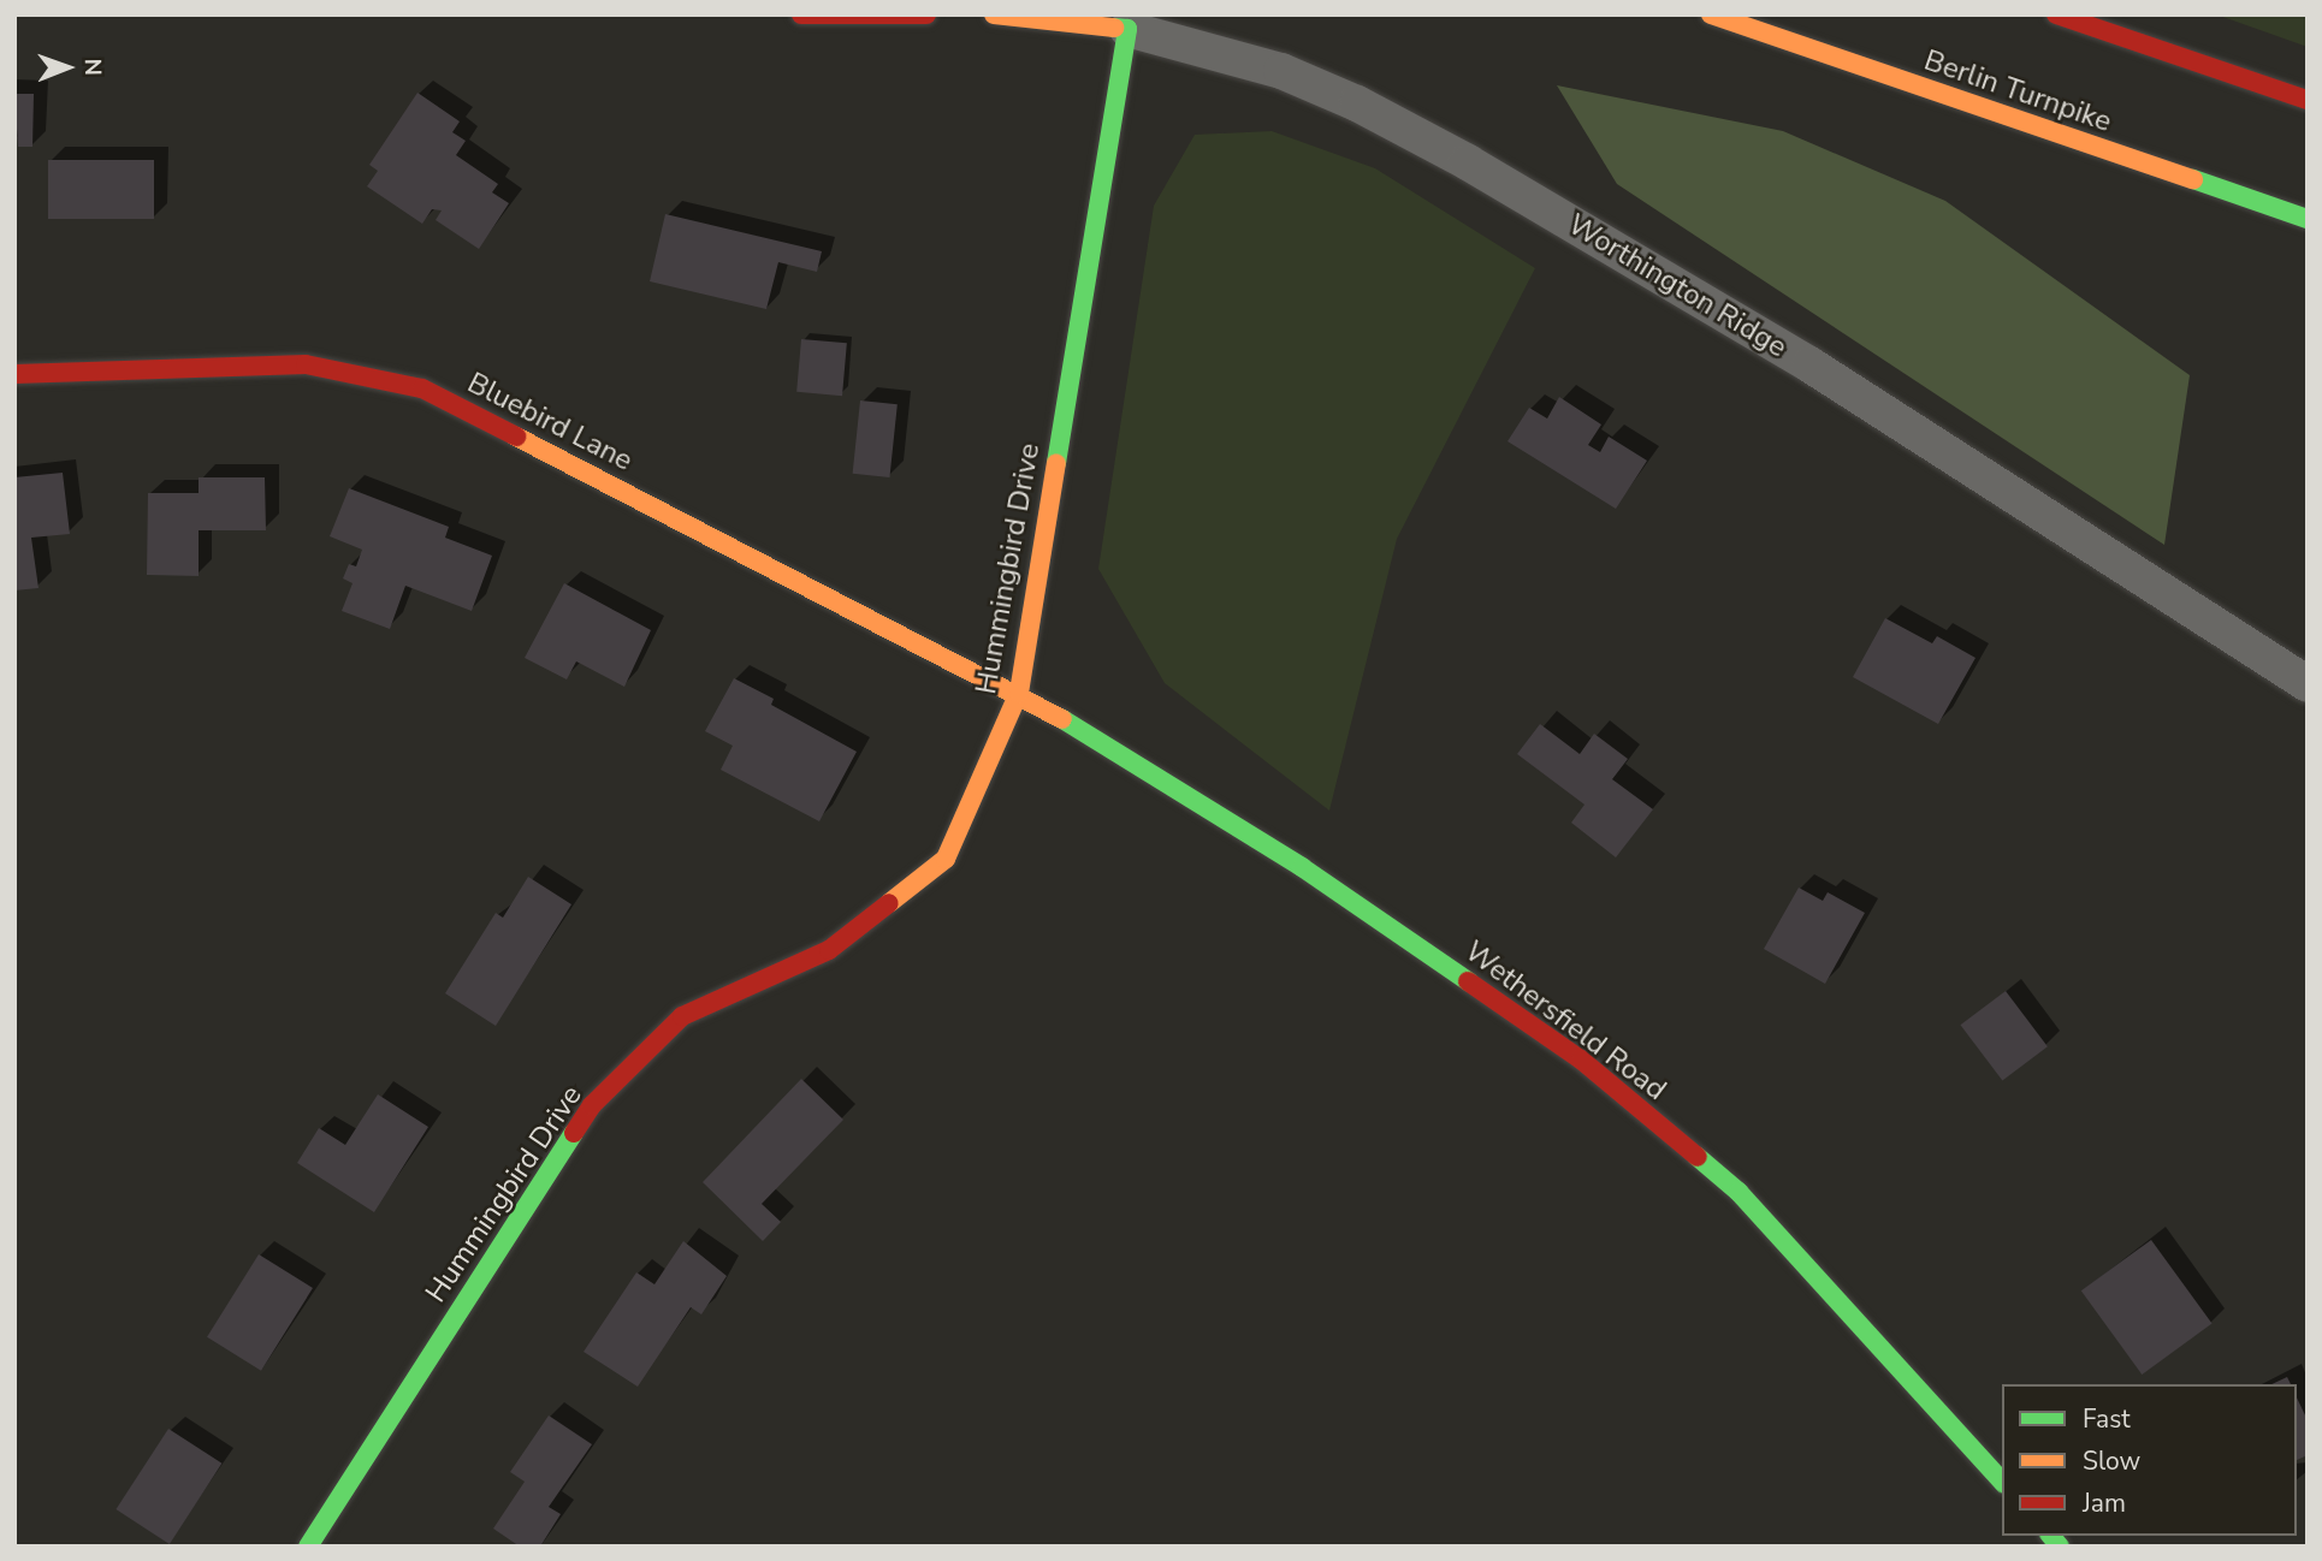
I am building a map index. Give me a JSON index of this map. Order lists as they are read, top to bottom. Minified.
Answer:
{"streets":{"main road":["Berlin Turnpike","Worthington Ridge","Bluebird Lane","Hummingbird Drive","Wethersfield Road"]},"crossings":[["Worthington Ridge","Hummingbird Drive"],["Bluebird Lane","Hummingbird Drive"],["Bluebird Lane","Wethersfield Road"],["Hummingbird Drive","Wethersfield Road"]],"legend":["Fast","Slow","Jam"],"north":"right"}
